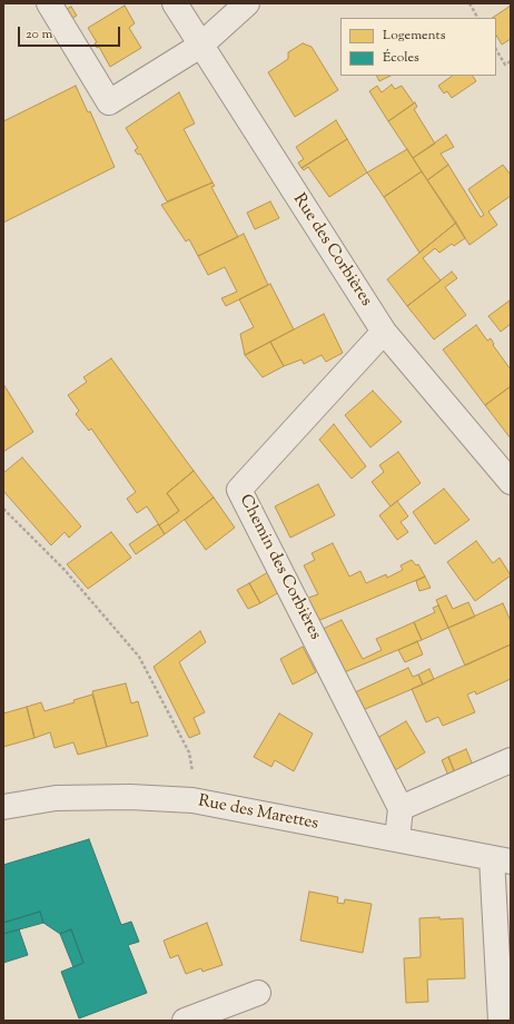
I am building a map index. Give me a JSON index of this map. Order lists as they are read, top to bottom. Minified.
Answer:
{"streets":{"street":["Rue des Corbières","Chemin des Corbières","Rue des Marettes"]},"crossings":[["Rue des Corbières","Chemin des Corbières"]],"legend":["Logements","Écoles"],"scale_bar":"20 m"}
